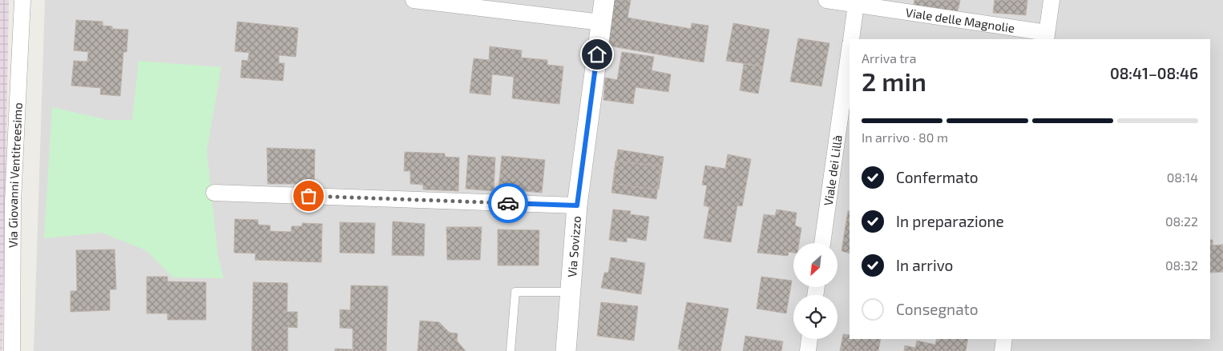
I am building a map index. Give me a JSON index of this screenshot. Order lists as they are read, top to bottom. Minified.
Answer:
{"streets":{"street":["Viale delle Magnolie","Viale dei Lillà","Via Giovanni Ventitreesimo","Via Sovizzo"]},"north":"bottom left","page":{"heading":["2 min","Arriva tra","08:41–08:46"],"bar":"In arrivo · 80 m","list":[["Confermato","08:14"],["In preparazione","08:22"],["In arrivo","08:32"],"Consegnato"]}}
